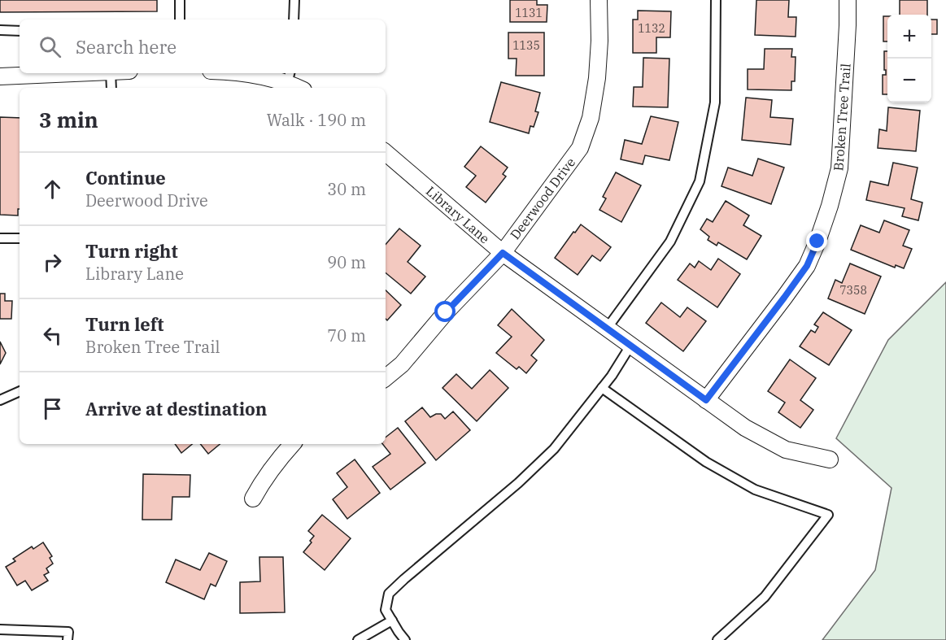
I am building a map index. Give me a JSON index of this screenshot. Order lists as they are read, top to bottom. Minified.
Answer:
{"streets":{"street":["Broken Tree Trail","Deerwood Drive","Library Lane"]},"crossings":[["Broken Tree Trail","Library Lane"],["Deerwood Drive","Library Lane"]],"house_numbers":["1131","1132","1135","7358"],"page":{"map_buttons":["+","−"],"search":"Search here","heading":["3 min","Walk · 190 m"],"list":[["Continue","Deerwood Drive","30 m"],["Turn right","Library Lane","90 m"],["Turn left","Broken Tree Trail","70 m"],"Arrive at destination"]}}
